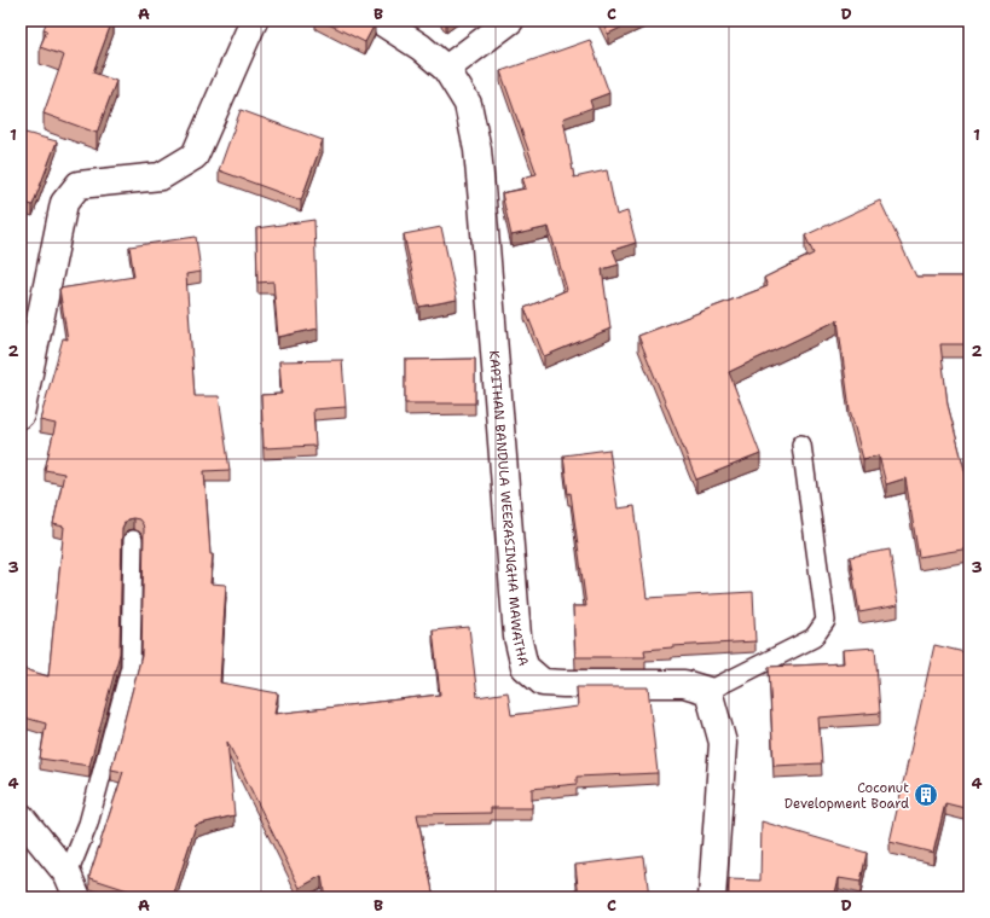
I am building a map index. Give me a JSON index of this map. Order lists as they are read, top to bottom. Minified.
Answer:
{"streets":{"street":["KAPITHAN BANDULA WEERASINGHA MAWATHA"]},"places":{"building":["Coconut Development Board"]},"grid":{"columns":["A","B","C","D"],"rows":["1","2","3","4"]}}
